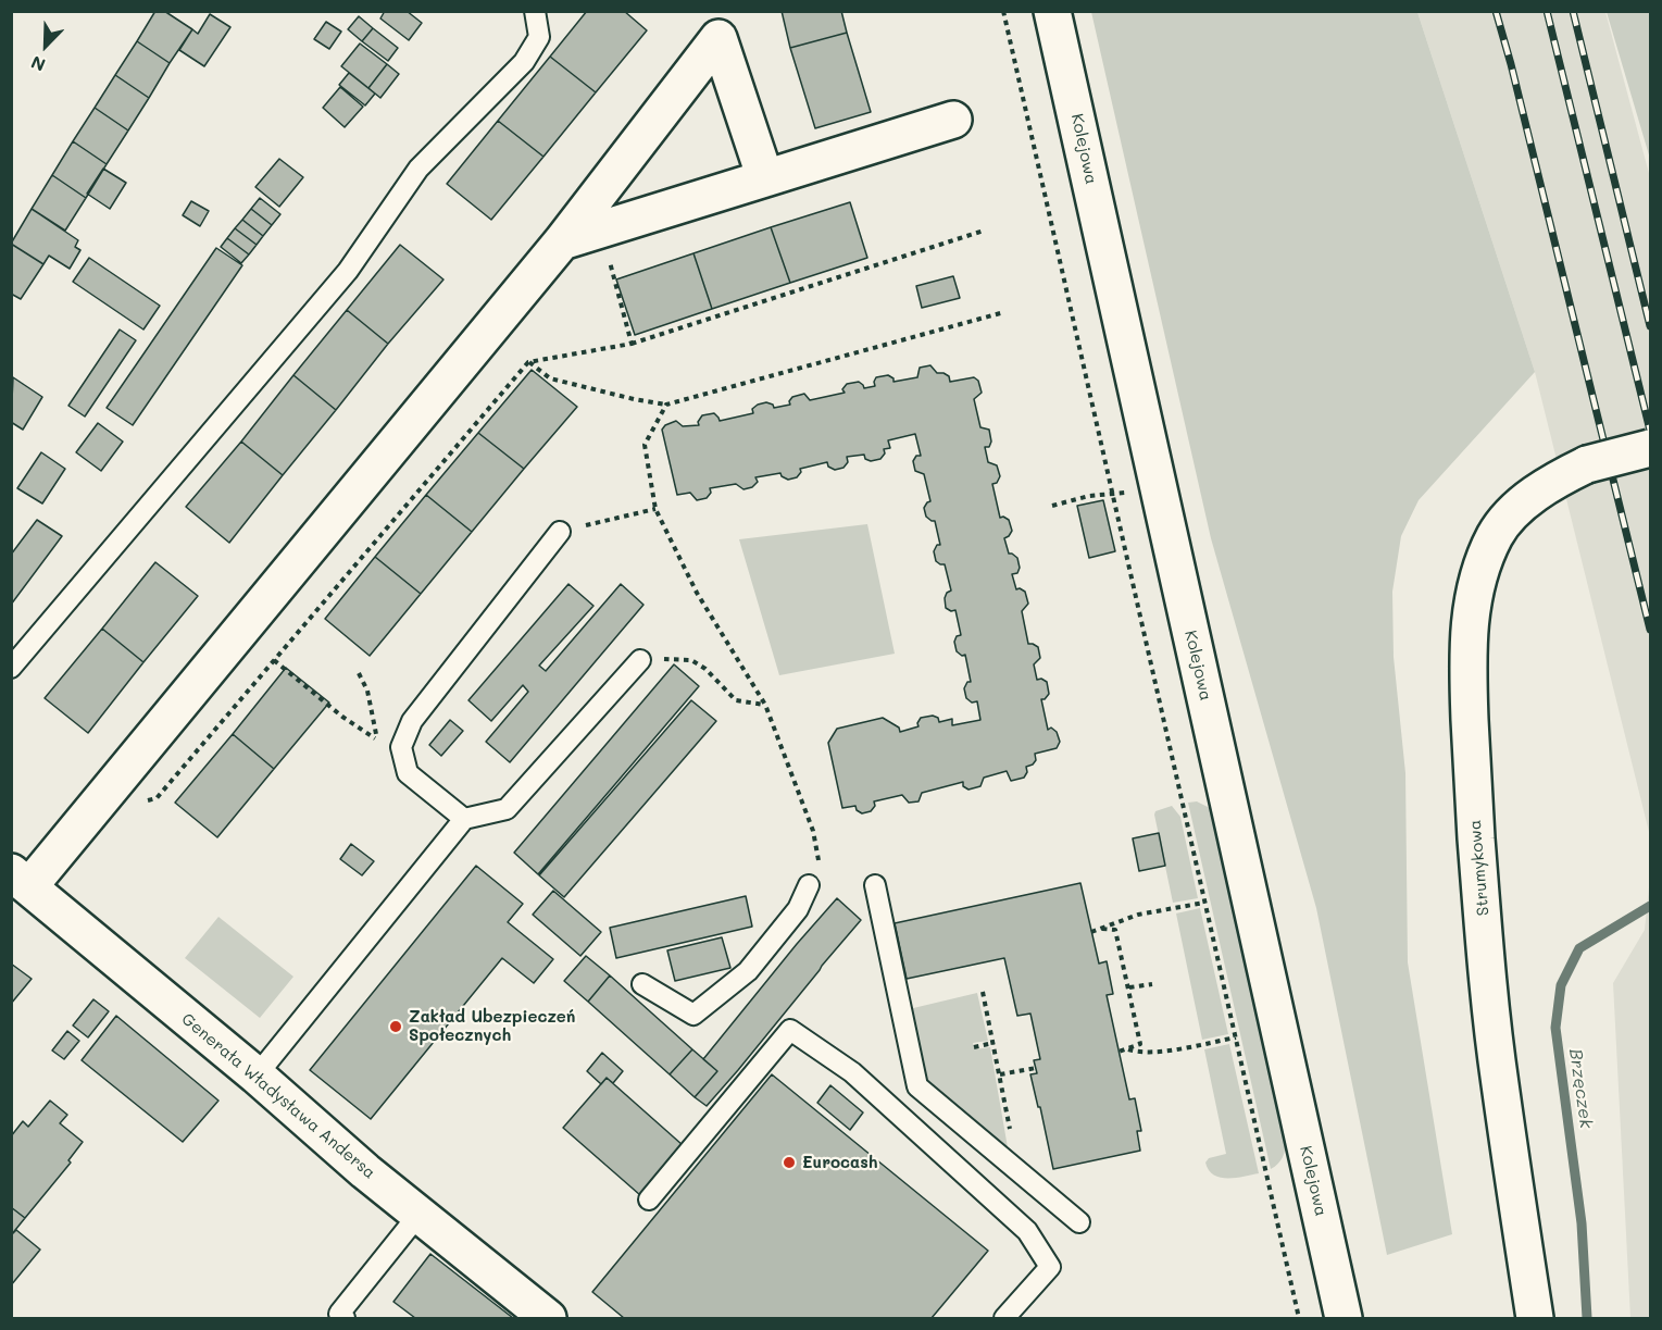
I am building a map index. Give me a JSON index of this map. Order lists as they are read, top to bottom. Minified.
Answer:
{"streets":{"street":["Kolejowa","Strumykowa","Generała Władysława Andersa"]},"water":["Brzęczek"],"places":["Zakład Ubezpieczeń Społecznych","Eurocash"],"north":"bottom left"}
